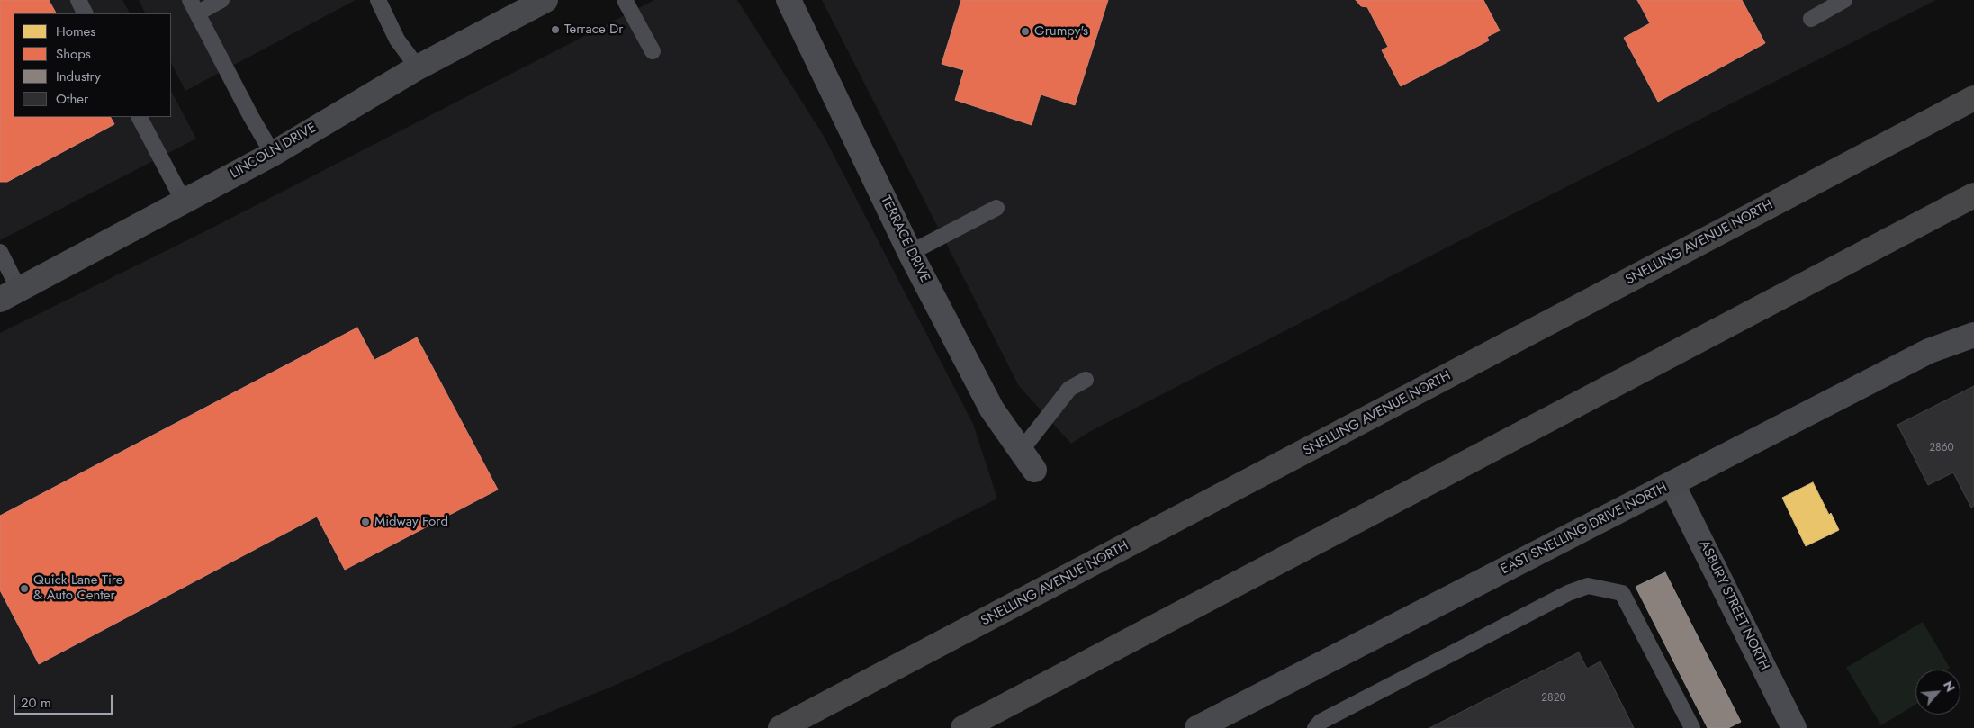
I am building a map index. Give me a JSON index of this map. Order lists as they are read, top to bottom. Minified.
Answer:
{"streets":{"highway":["SNELLING AVENUE NORTH"],"street":["LINCOLN DRIVE","TERRACE DRIVE","EAST SNELLING DRIVE NORTH","ASBURY STREET NORTH"]},"crossings":[["EAST SNELLING DRIVE NORTH","ASBURY STREET NORTH"]],"places":["Terrace Dr","Grumpy's","Midway Ford","Quick Lane Tire & Auto Center"],"house_numbers":["2860","2820"],"legend":["Homes","Shops","Industry","Other"],"scale_bar":"20 m","north":"top right"}
